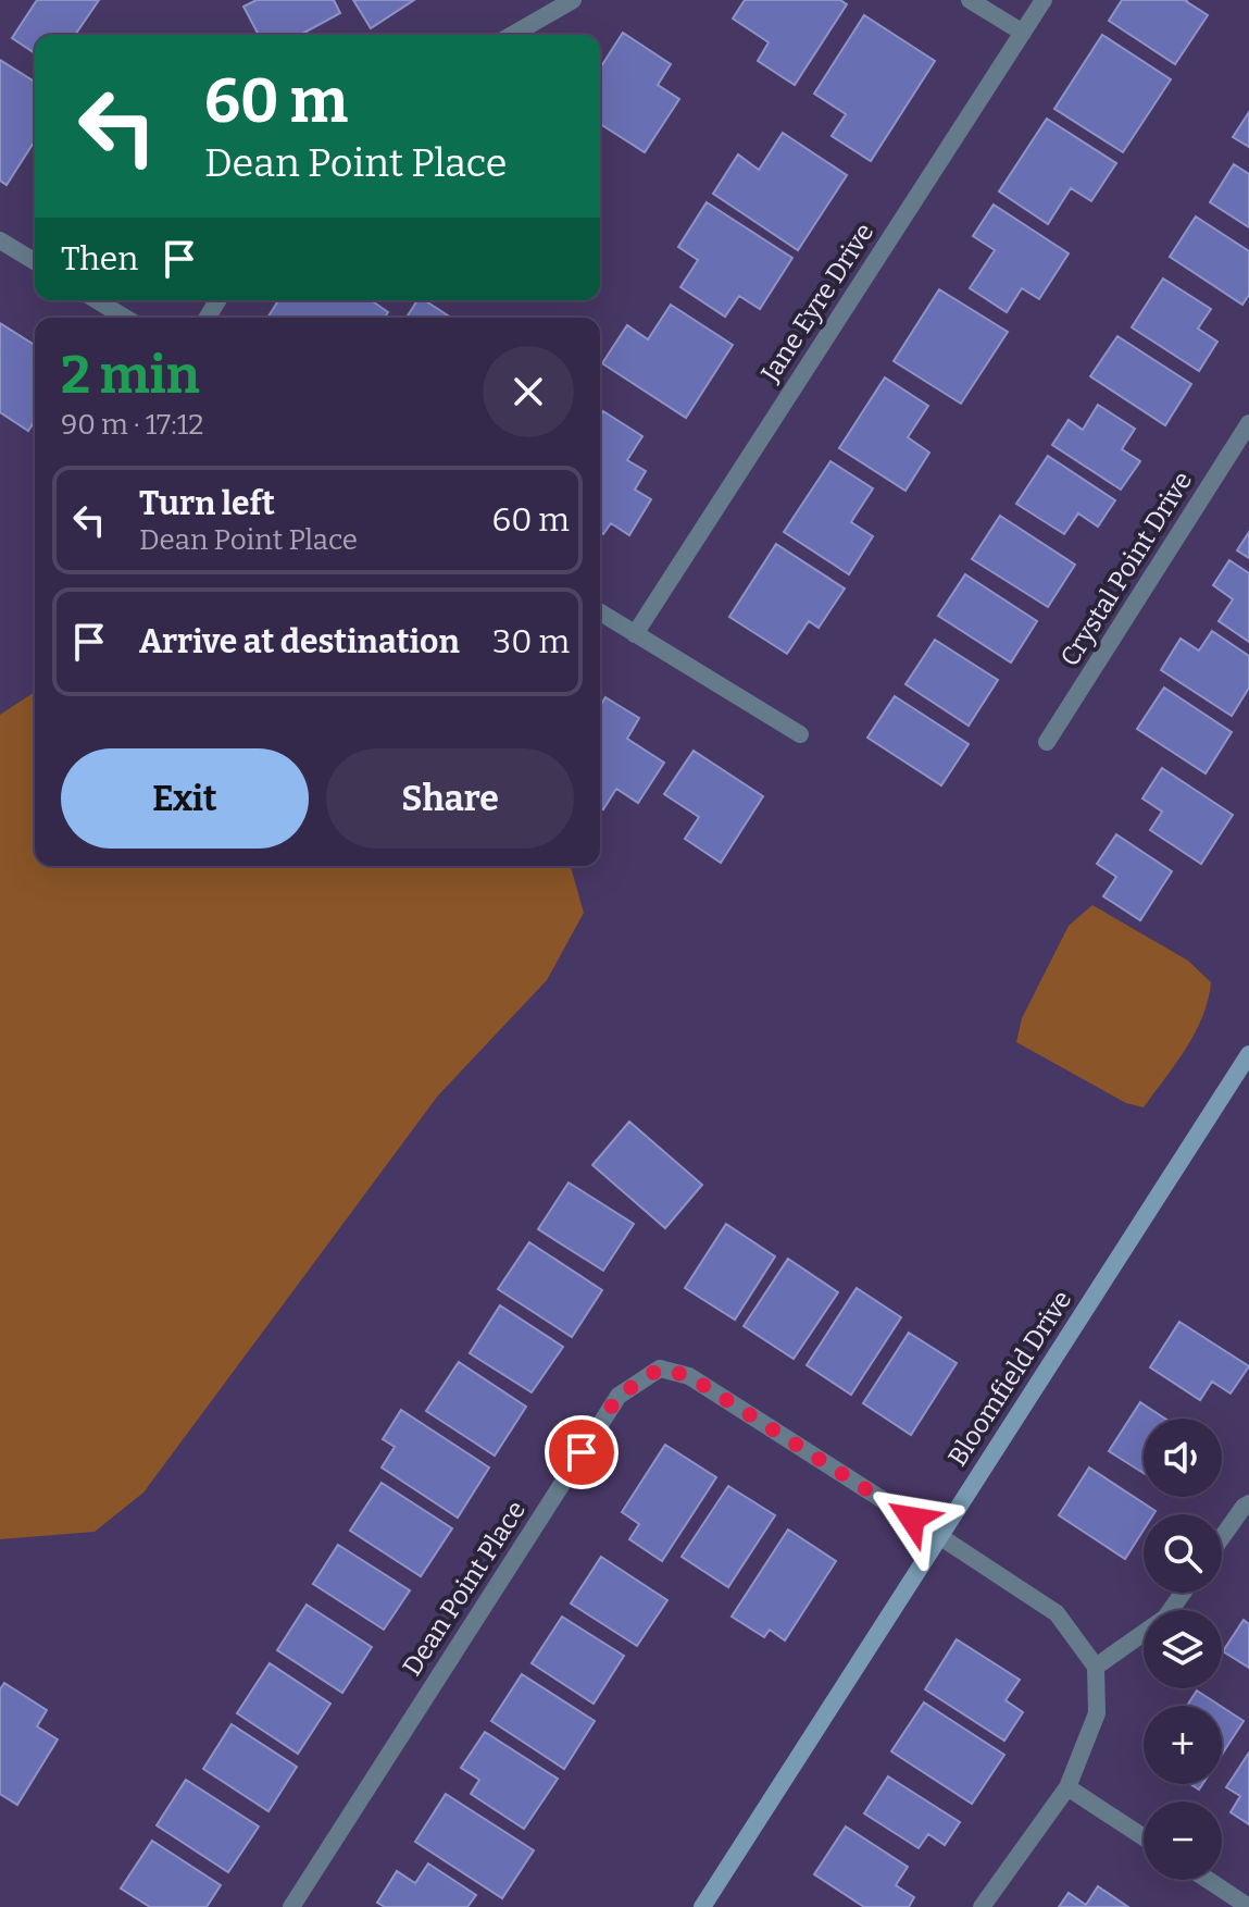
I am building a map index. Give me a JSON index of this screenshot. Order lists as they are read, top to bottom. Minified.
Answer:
{"streets":{"street":["Jane Eyre Drive","Crystal Point Drive","Bloomfield Drive","Dean Point Place"]},"crossings":[["Bloomfield Drive","Dean Point Place"]],"page":{"turn":["60 m","Dean Point Place"],"then":"Then","heading":["2 min","90 m · 17:12"],"list":[{"name":"Turn left","note":"Dean Point Place","value":"60 m"},{"name":"Arrive at destination","value":"30 m"}],"buttons":["Exit","Share"],"map_buttons":["+","−"]}}
